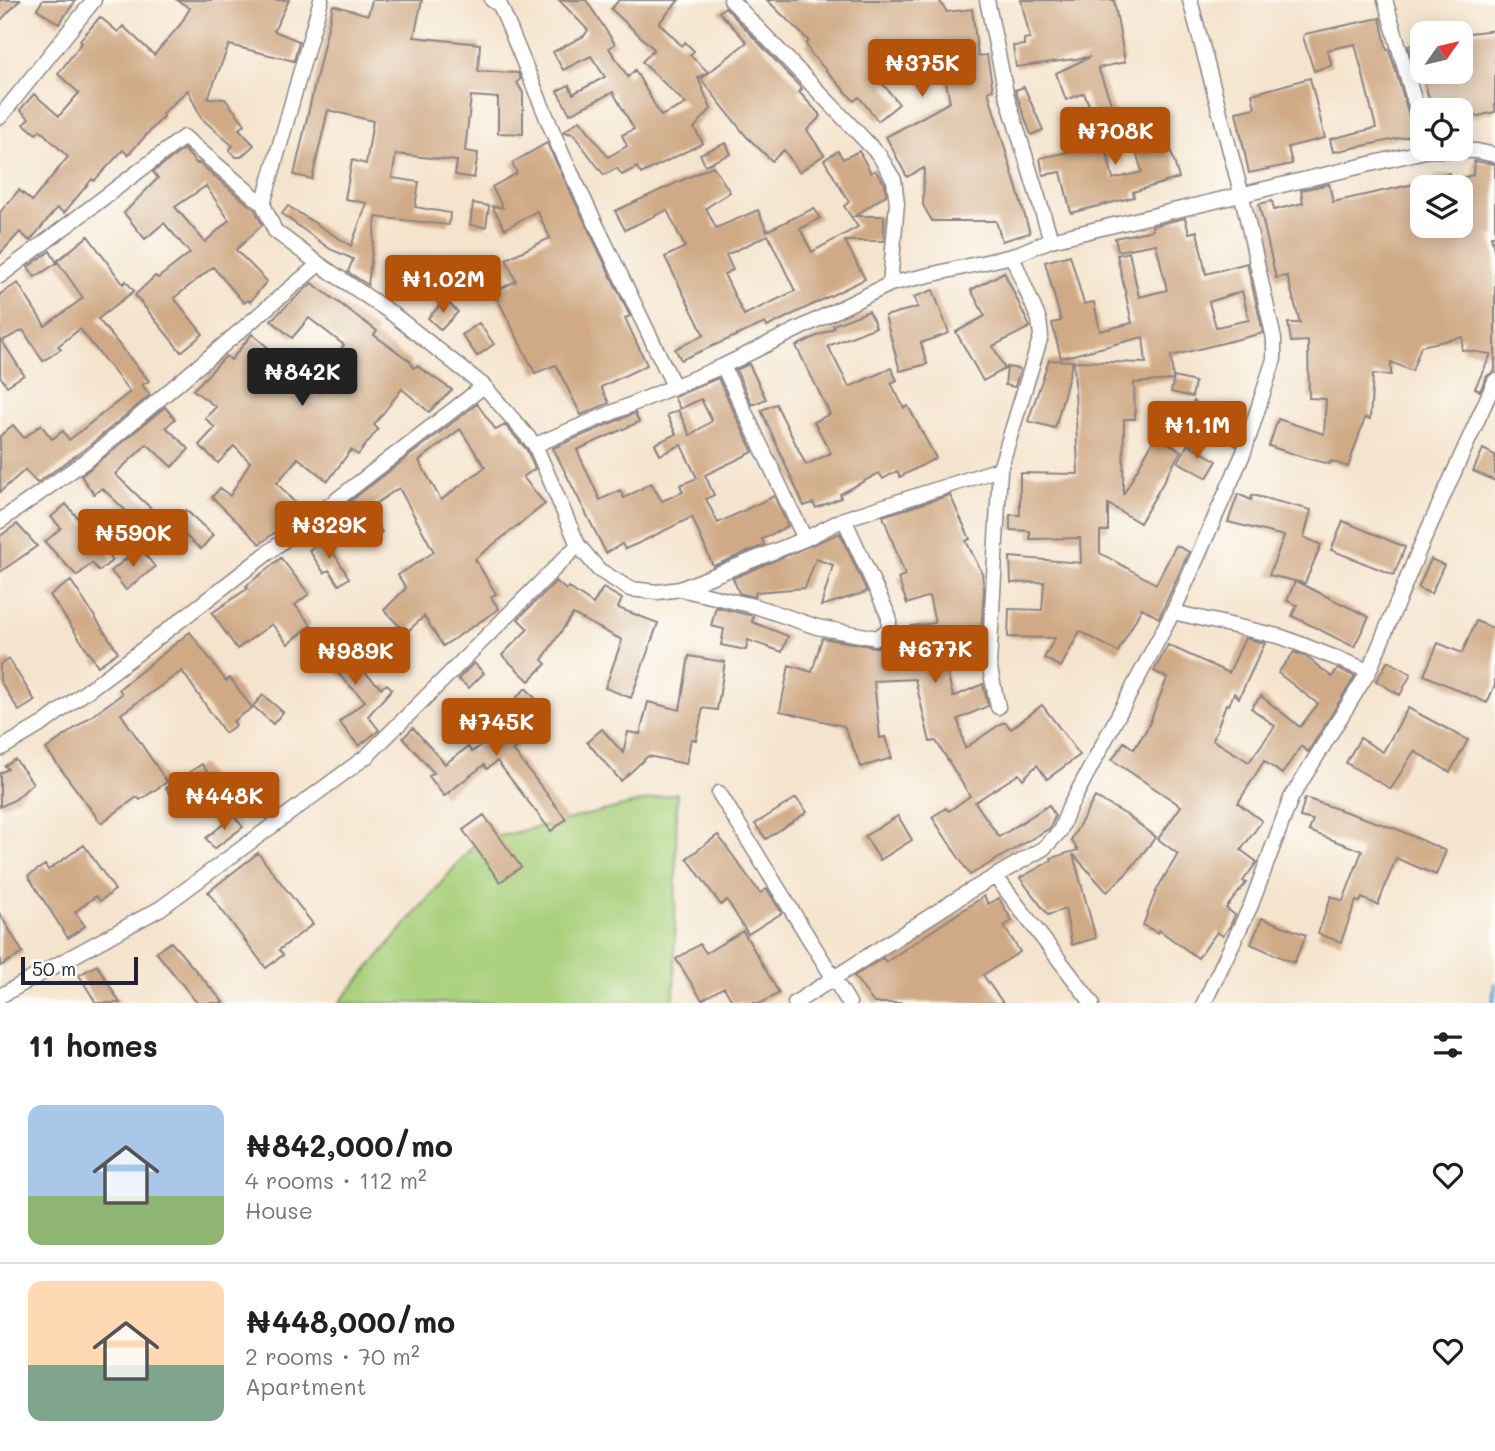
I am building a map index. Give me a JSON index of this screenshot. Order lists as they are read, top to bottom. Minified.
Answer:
{"scale_bar":"50 m","north":"top right","page":{"price":["₦375K","₦708K","₦1.02M","₦842K","₦1.1M","₦329K","₦590K","₦677K","₦989K","₦745K","₦448K"],"scale":"50 m","heading":"11 homes","list":[{"name":"₦842,000/mo","note":"4 rooms · 112 m² · House"},{"name":"₦448,000/mo","note":"2 rooms · 70 m² · Apartment"}]}}
